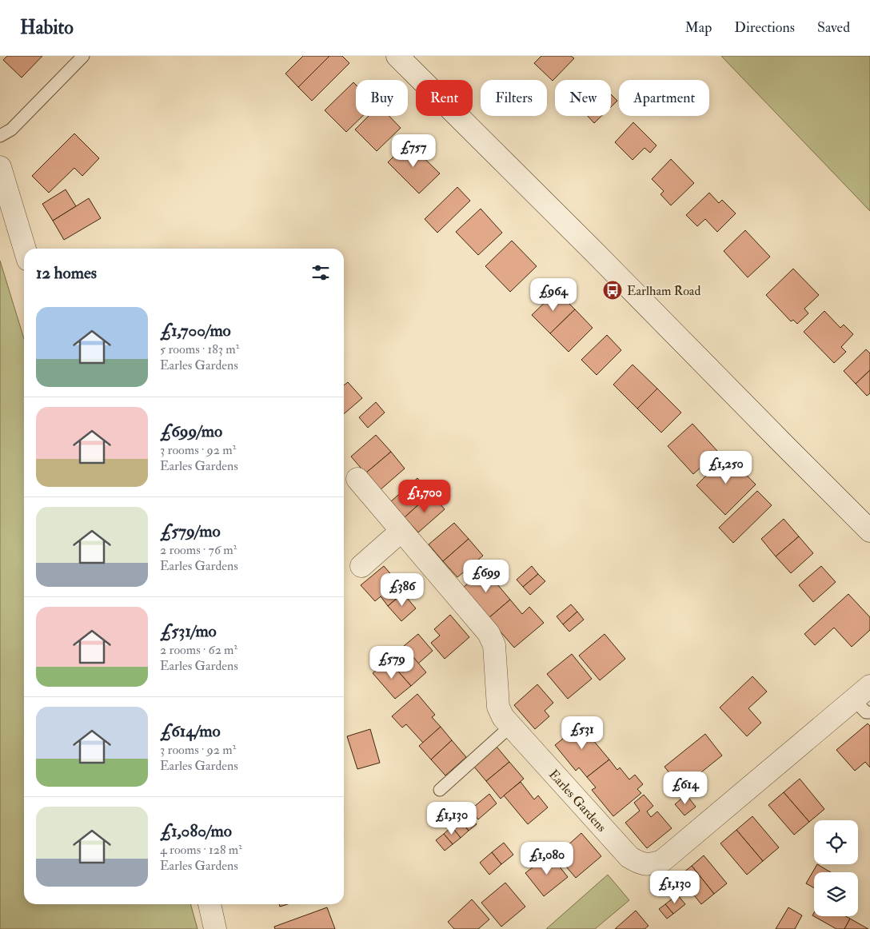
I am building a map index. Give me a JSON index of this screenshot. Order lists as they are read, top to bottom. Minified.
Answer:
{"streets":{"street":["Earles Gardens"]},"places":{"bus stop":["Earlham Road"]},"page":{"header":"Habito","nav":["Map","Directions","Saved"],"chip":["Buy","Rent","Filters","New","Apartment"],"price":["£757","£964","£1,250","£1,700","£699","£386","£579","£531","£614","£1,130","£1,080","£1,130"],"heading":"12 homes","list":[{"name":"£1,700/mo","note":"5 rooms · 183 m² · Earles Gardens"},{"name":"£699/mo","note":"3 rooms · 92 m² · Earles Gardens"},{"name":"£579/mo","note":"2 rooms · 76 m² · Earles Gardens"},{"name":"£531/mo","note":"2 rooms · 62 m² · Earles Gardens"},{"name":"£614/mo","note":"3 rooms · 92 m² · Earles Gardens"},{"name":"£1,080/mo","note":"4 rooms · 128 m² · Earles Gardens"}]}}
